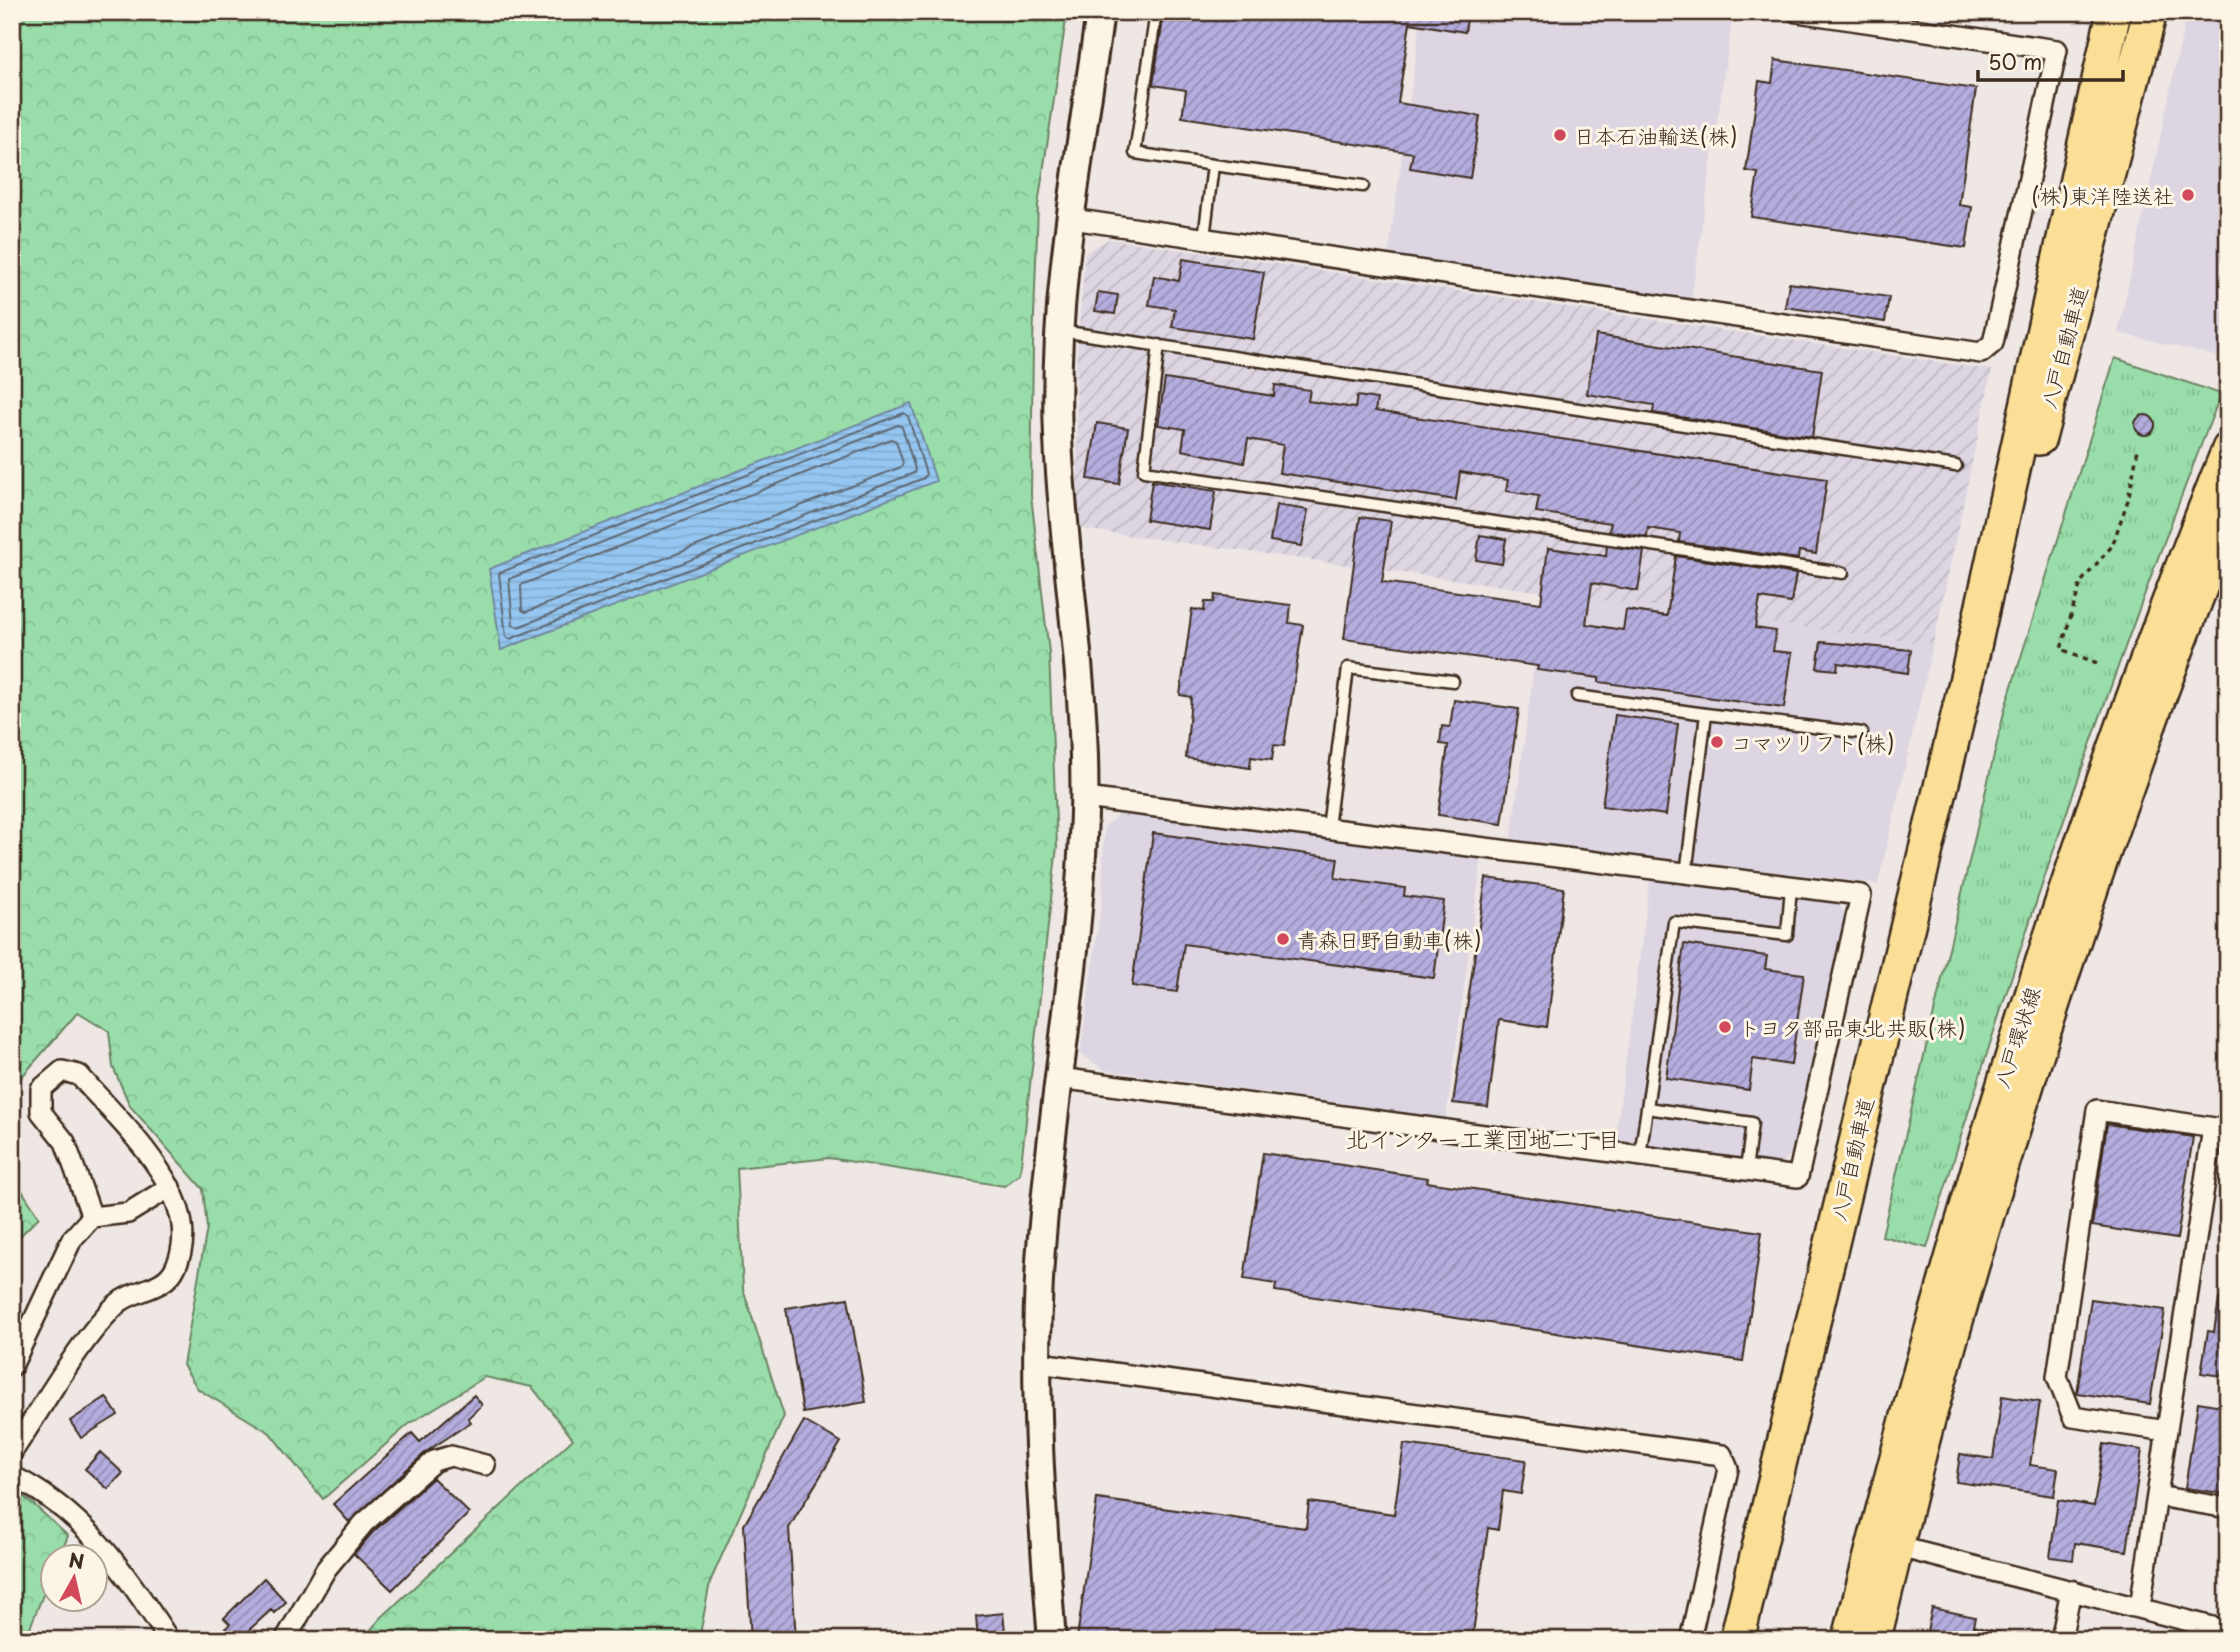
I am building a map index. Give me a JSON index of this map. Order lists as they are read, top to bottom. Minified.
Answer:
{"streets":{"highway":["八戸自動車道"],"main road":["八戸環状線"]},"districts":["北インター工業団地二丁目"],"places":["日本石油輸送(株)","(株)東洋陸送社","コマツリフト(株)","青森日野自動車(株)","トヨタ部品東北共販(株)"],"scale_bar":"50 m","north":"top"}
